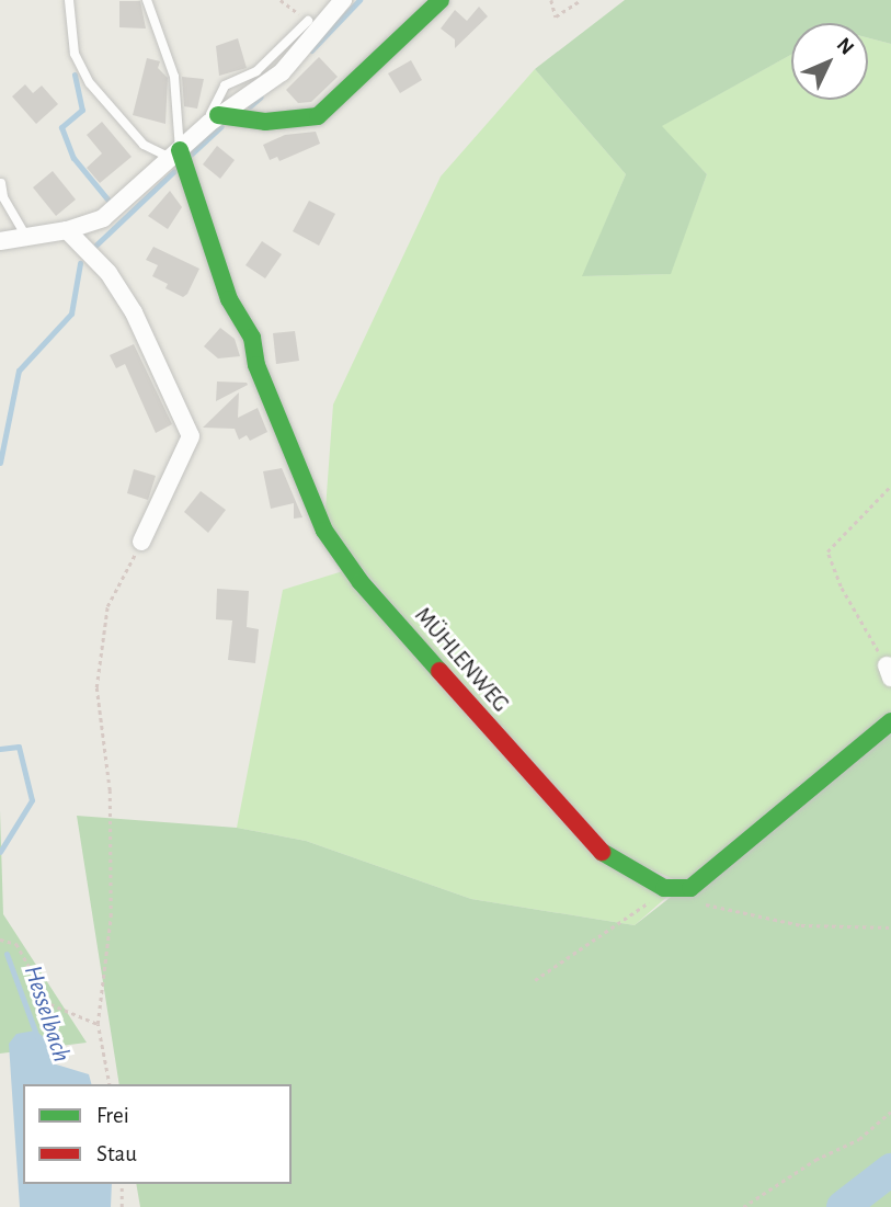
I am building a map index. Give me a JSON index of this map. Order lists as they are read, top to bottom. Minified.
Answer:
{"streets":{"street":["MÜHLENWEG"]},"water":["Hesselbach"],"legend":["Frei","Stau"],"north":"top right"}
